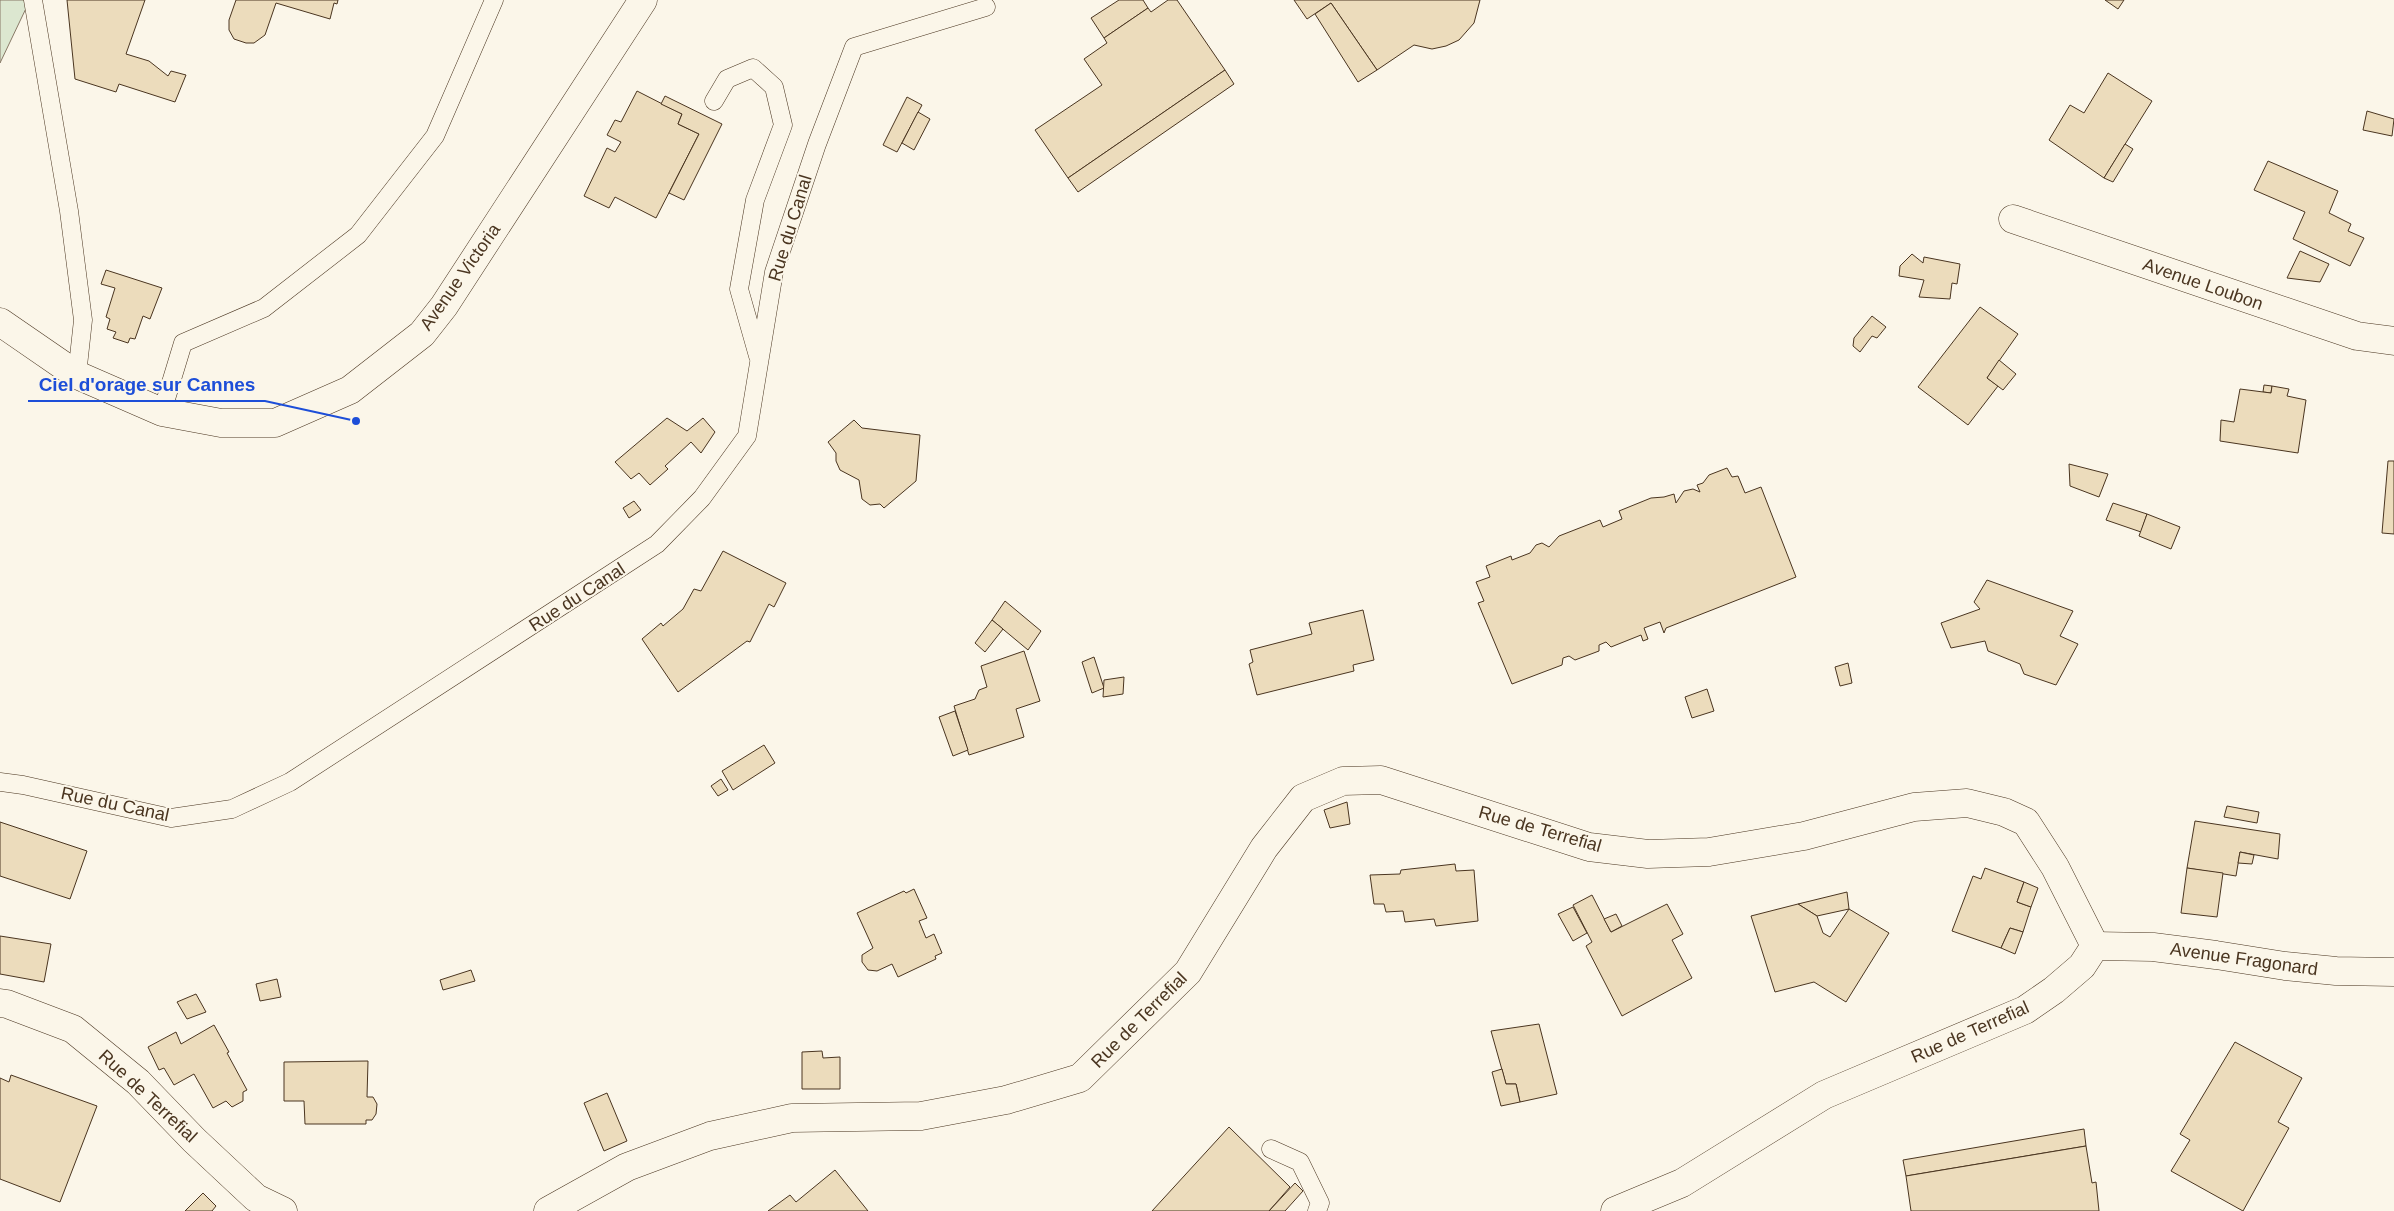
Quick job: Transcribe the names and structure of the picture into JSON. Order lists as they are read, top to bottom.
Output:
{
  "streets": {
    "street": [
      "Avenue Victoria",
      "Avenue Loubon",
      "Rue de Terrefial",
      "Avenue Fragonard"
    ],
    "lane": ["Rue du Canal"]
  },
  "crossings": [
    ["Rue de Terrefial", "Avenue Fragonard"]
  ],
  "places": ["Ciel d'orage sur Cannes"]
}
